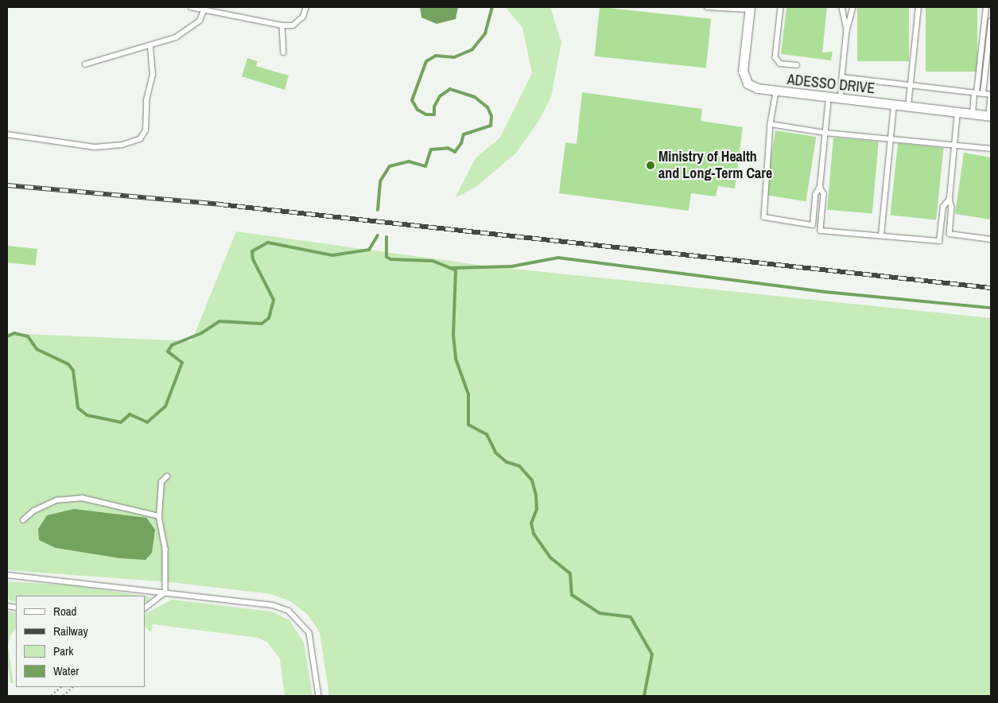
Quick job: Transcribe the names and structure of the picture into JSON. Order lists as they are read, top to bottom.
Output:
{
  "streets": {
    "street": ["ADESSO DRIVE"]
  },
  "places": ["Ministry of Health and Long-Term Care"],
  "legend": [
    "Road",
    "Railway",
    "Park",
    "Water"
  ]
}
